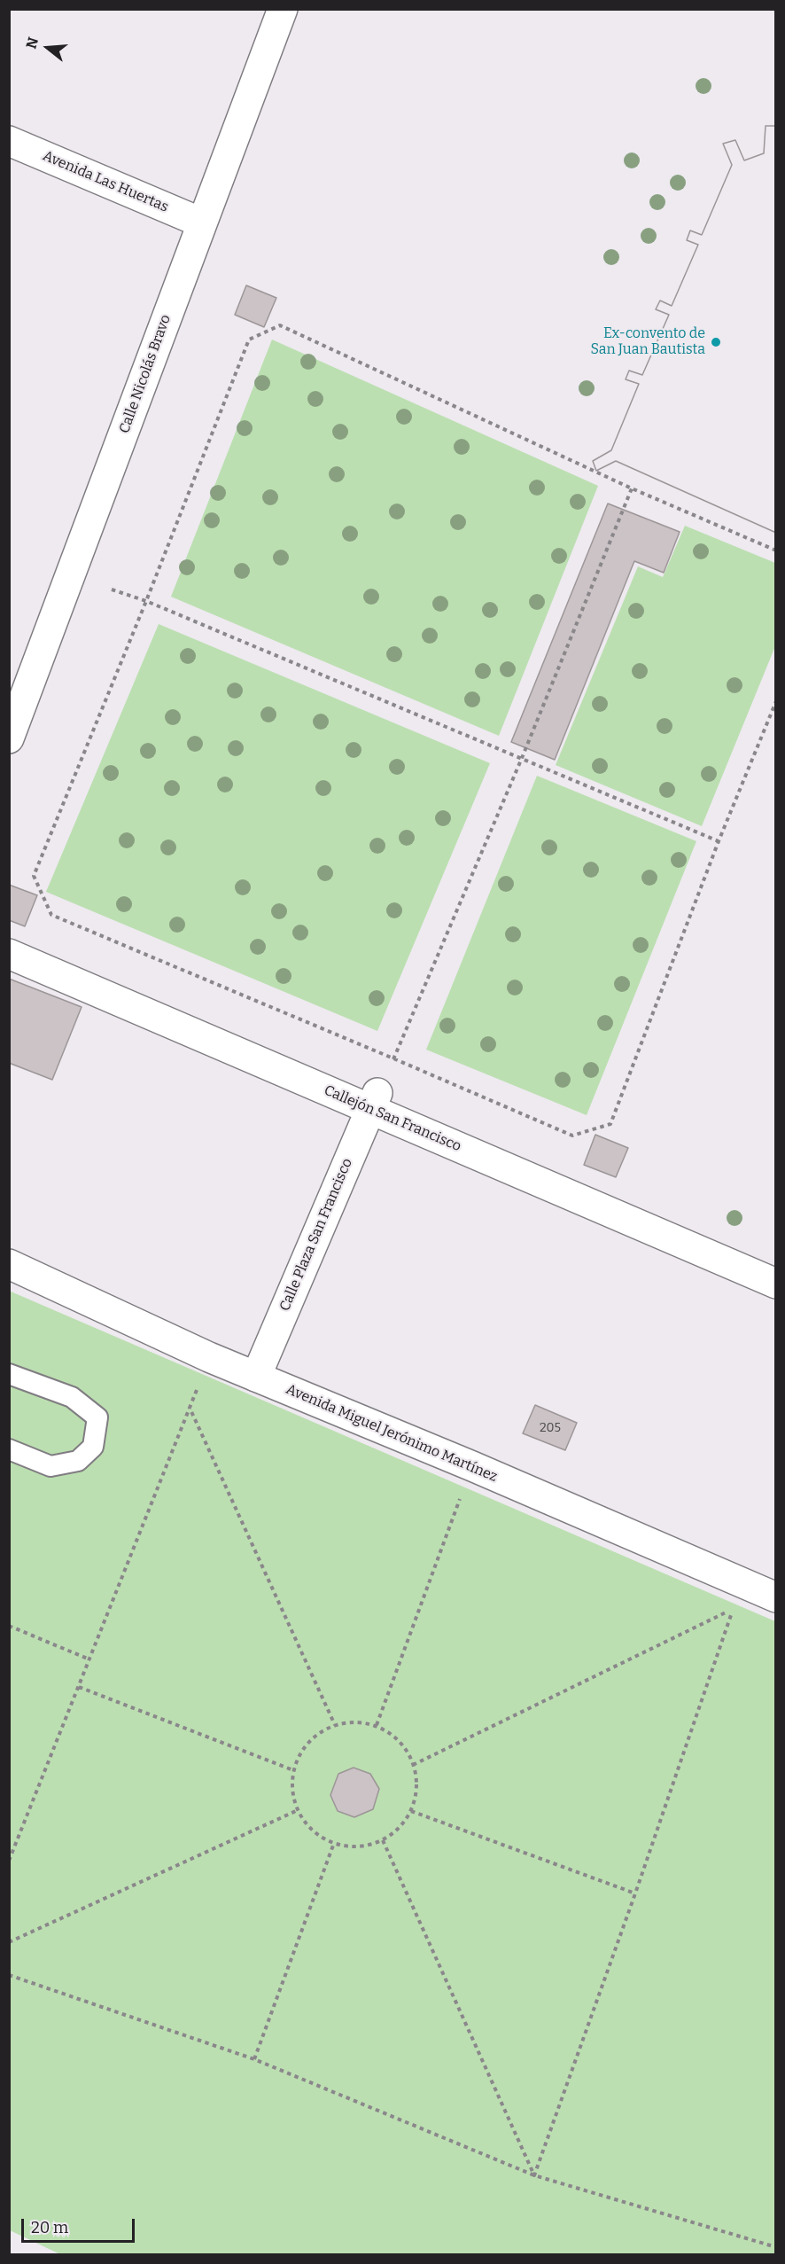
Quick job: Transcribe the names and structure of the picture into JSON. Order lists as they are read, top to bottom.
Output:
{
  "streets": {
    "street": [
      "Avenida Las Huertas",
      "Calle Nicolás Bravo",
      "Callejón San Francisco",
      "Calle Plaza San Francisco",
      "Avenida Miguel Jerónimo Martínez"
    ]
  },
  "crossings": [
    ["Avenida Las Huertas", "Calle Nicolás Bravo"],
    ["Callejón San Francisco", "Calle Plaza San Francisco"],
    ["Calle Plaza San Francisco", "Avenida Miguel Jerónimo Martínez"]
  ],
  "places": ["Ex-convento de San Juan Bautista"],
  "house_numbers": ["205"],
  "scale_bar": "20 m",
  "north": "left"
}
